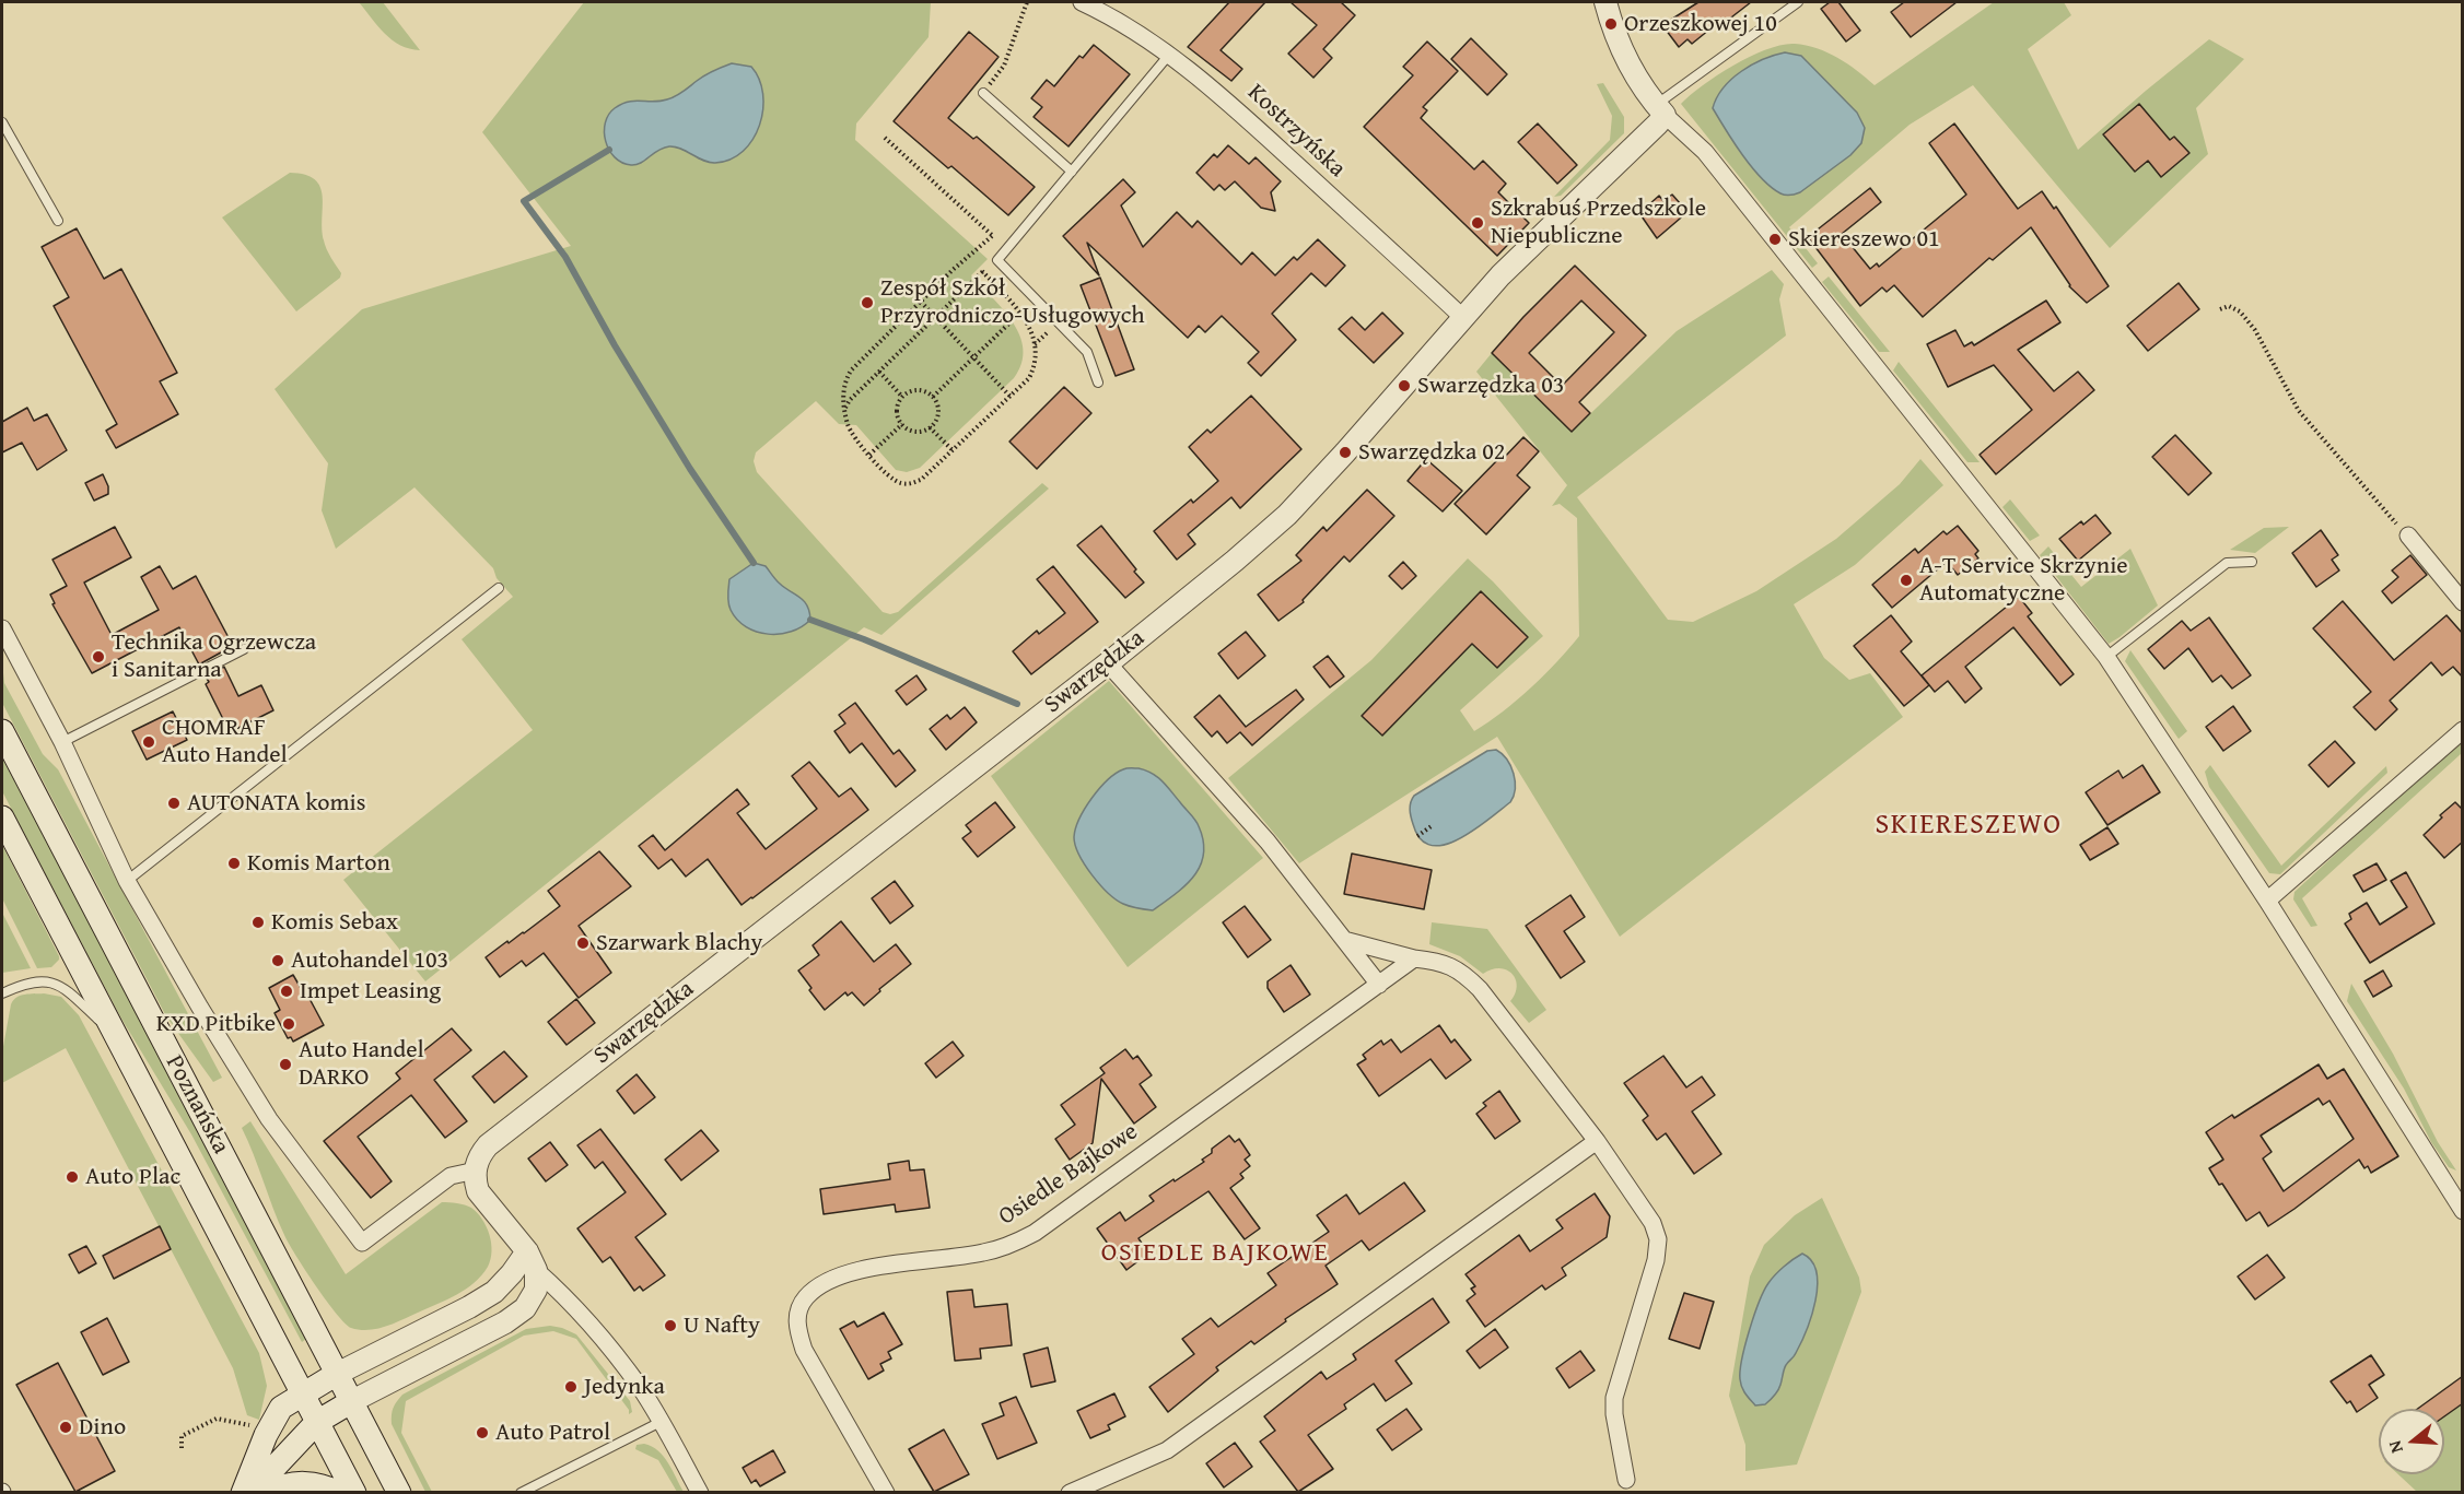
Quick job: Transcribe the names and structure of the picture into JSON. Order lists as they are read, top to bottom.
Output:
{
  "streets": {
    "main road": ["Poznańska"],
    "street": ["Kostrzyńska", "Swarzędzka", "Osiedle Bajkowe"]
  },
  "crossings": [
    ["Kostrzyńska", "Swarzędzka"],
    ["Swarzędzka", "Poznańska"]
  ],
  "districts": ["SKIERESZEWO", "OSIEDLE BAJKOWE"],
  "places": [
    "Orzeszkowej 10",
    "Szkrabuś Przedszkole Niepubliczne",
    "Skiereszewo 01",
    "Zespół Szkół Przyrodniczo-Usługowych",
    "Swarzędzka 03",
    "Swarzędzka 02",
    "A-T Service Skrzynie Automatyczne",
    "Technika Ogrzewcza i Sanitarna",
    "CHOMRAF Auto Handel",
    "AUTONATA komis",
    "Komis Marton",
    "Komis Sebax",
    "Szarwark Blachy",
    "Autohandel 103",
    "Impet Leasing",
    "KXD Pitbike",
    "Auto Handel DARKO",
    "Auto Plac",
    "U Nafty",
    "Jedynka",
    "Dino",
    "Auto Patrol"
  ],
  "north": "left"
}
